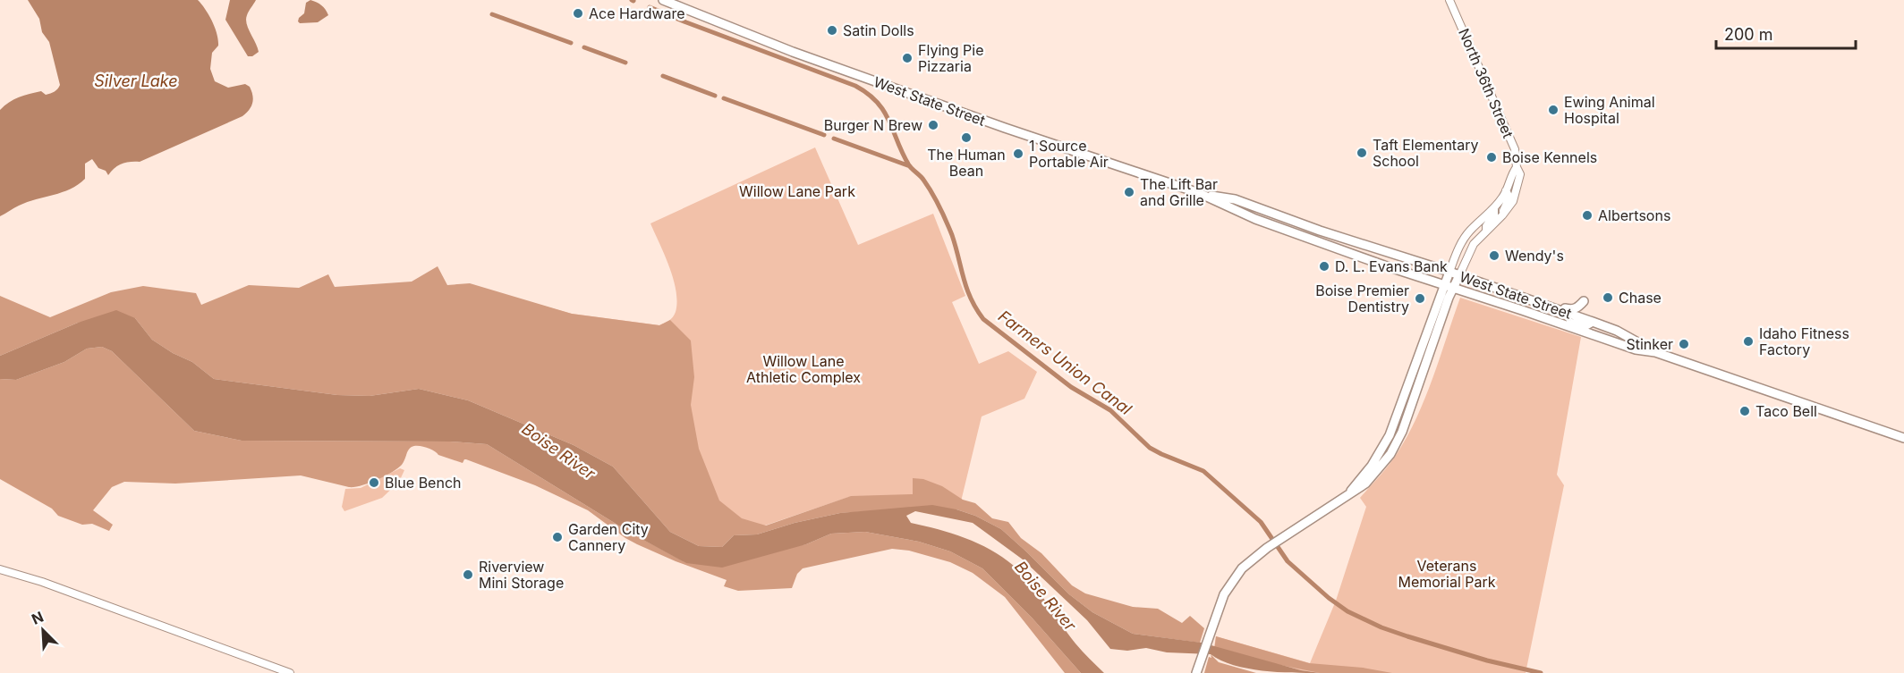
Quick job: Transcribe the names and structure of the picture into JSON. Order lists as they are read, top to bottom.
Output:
{
  "streets": {
    "main road": ["West State Street"],
    "street": ["North 36th Street"]
  },
  "crossings": [
    ["North 36th Street", "West State Street"]
  ],
  "water": ["Silver Lake", "Farmers Union Canal", "Boise River"],
  "parks": ["Willow Lane Park", "Willow Lane Athletic Complex", "Veterans Memorial Park"],
  "places": [
    "Ace Hardware",
    "Satin Dolls",
    "Flying Pie Pizzaria",
    "Ewing Animal Hospital",
    "Burger N Brew",
    "The Human Bean",
    "Taft Elementary School",
    "1 Source Portable Air",
    "Boise Kennels",
    "The Lift Bar and Grille",
    "Albertsons",
    "Wendy's",
    "D. L. Evans Bank",
    "Chase",
    "Boise Premier Dentistry",
    "Idaho Fitness Factory",
    "Stinker",
    "Taco Bell",
    "Blue Bench",
    "Garden City Cannery",
    "Riverview Mini Storage"
  ],
  "scale_bar": "200 m",
  "north": "top left"
}
